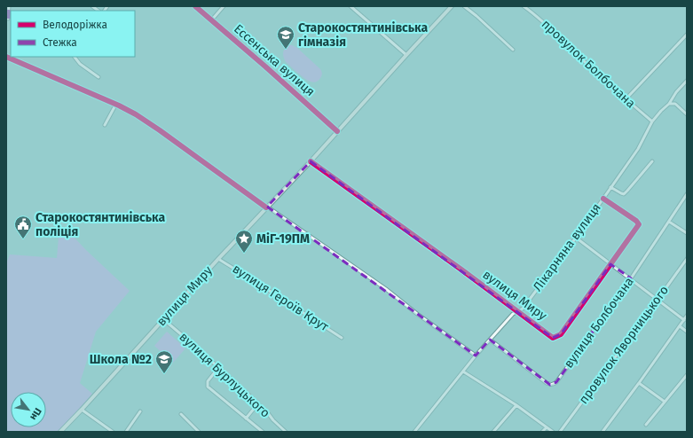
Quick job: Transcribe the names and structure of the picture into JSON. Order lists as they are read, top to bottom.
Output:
{
  "streets": {
    "main road": ["Ессенська вулиця", "вулиця Миру"],
    "street": [
      "провулок Болбочана",
      "Лікарняна вулиця",
      "вулиця Героїв Крут",
      "вулиця Болбочана",
      "провулок Яворницького",
      "вулиця Бурлуцького"
    ]
  },
  "crossings": [
    ["Ессенська вулиця", "вулиця Миру"],
    ["провулок Болбочана", "Лікарняна вулиця"],
    ["Лікарняна вулиця", "вулиця Миру"],
    ["Лікарняна вулиця", "вулиця Болбочана"],
    ["вулиця Миру", "вулиця Героїв Крут"],
    ["вулиця Миру", "вулиця Бурлуцького"]
  ],
  "places": {
    "school or university": ["Старокостянтинівська гімназія", "Школа №2"],
    "public building": ["Старокостянтинівська поліція"],
    "place": ["МіГ-19ПМ"]
  },
  "legend": ["Велодоріжка", "Стежка"],
  "north": "bottom right"
}
